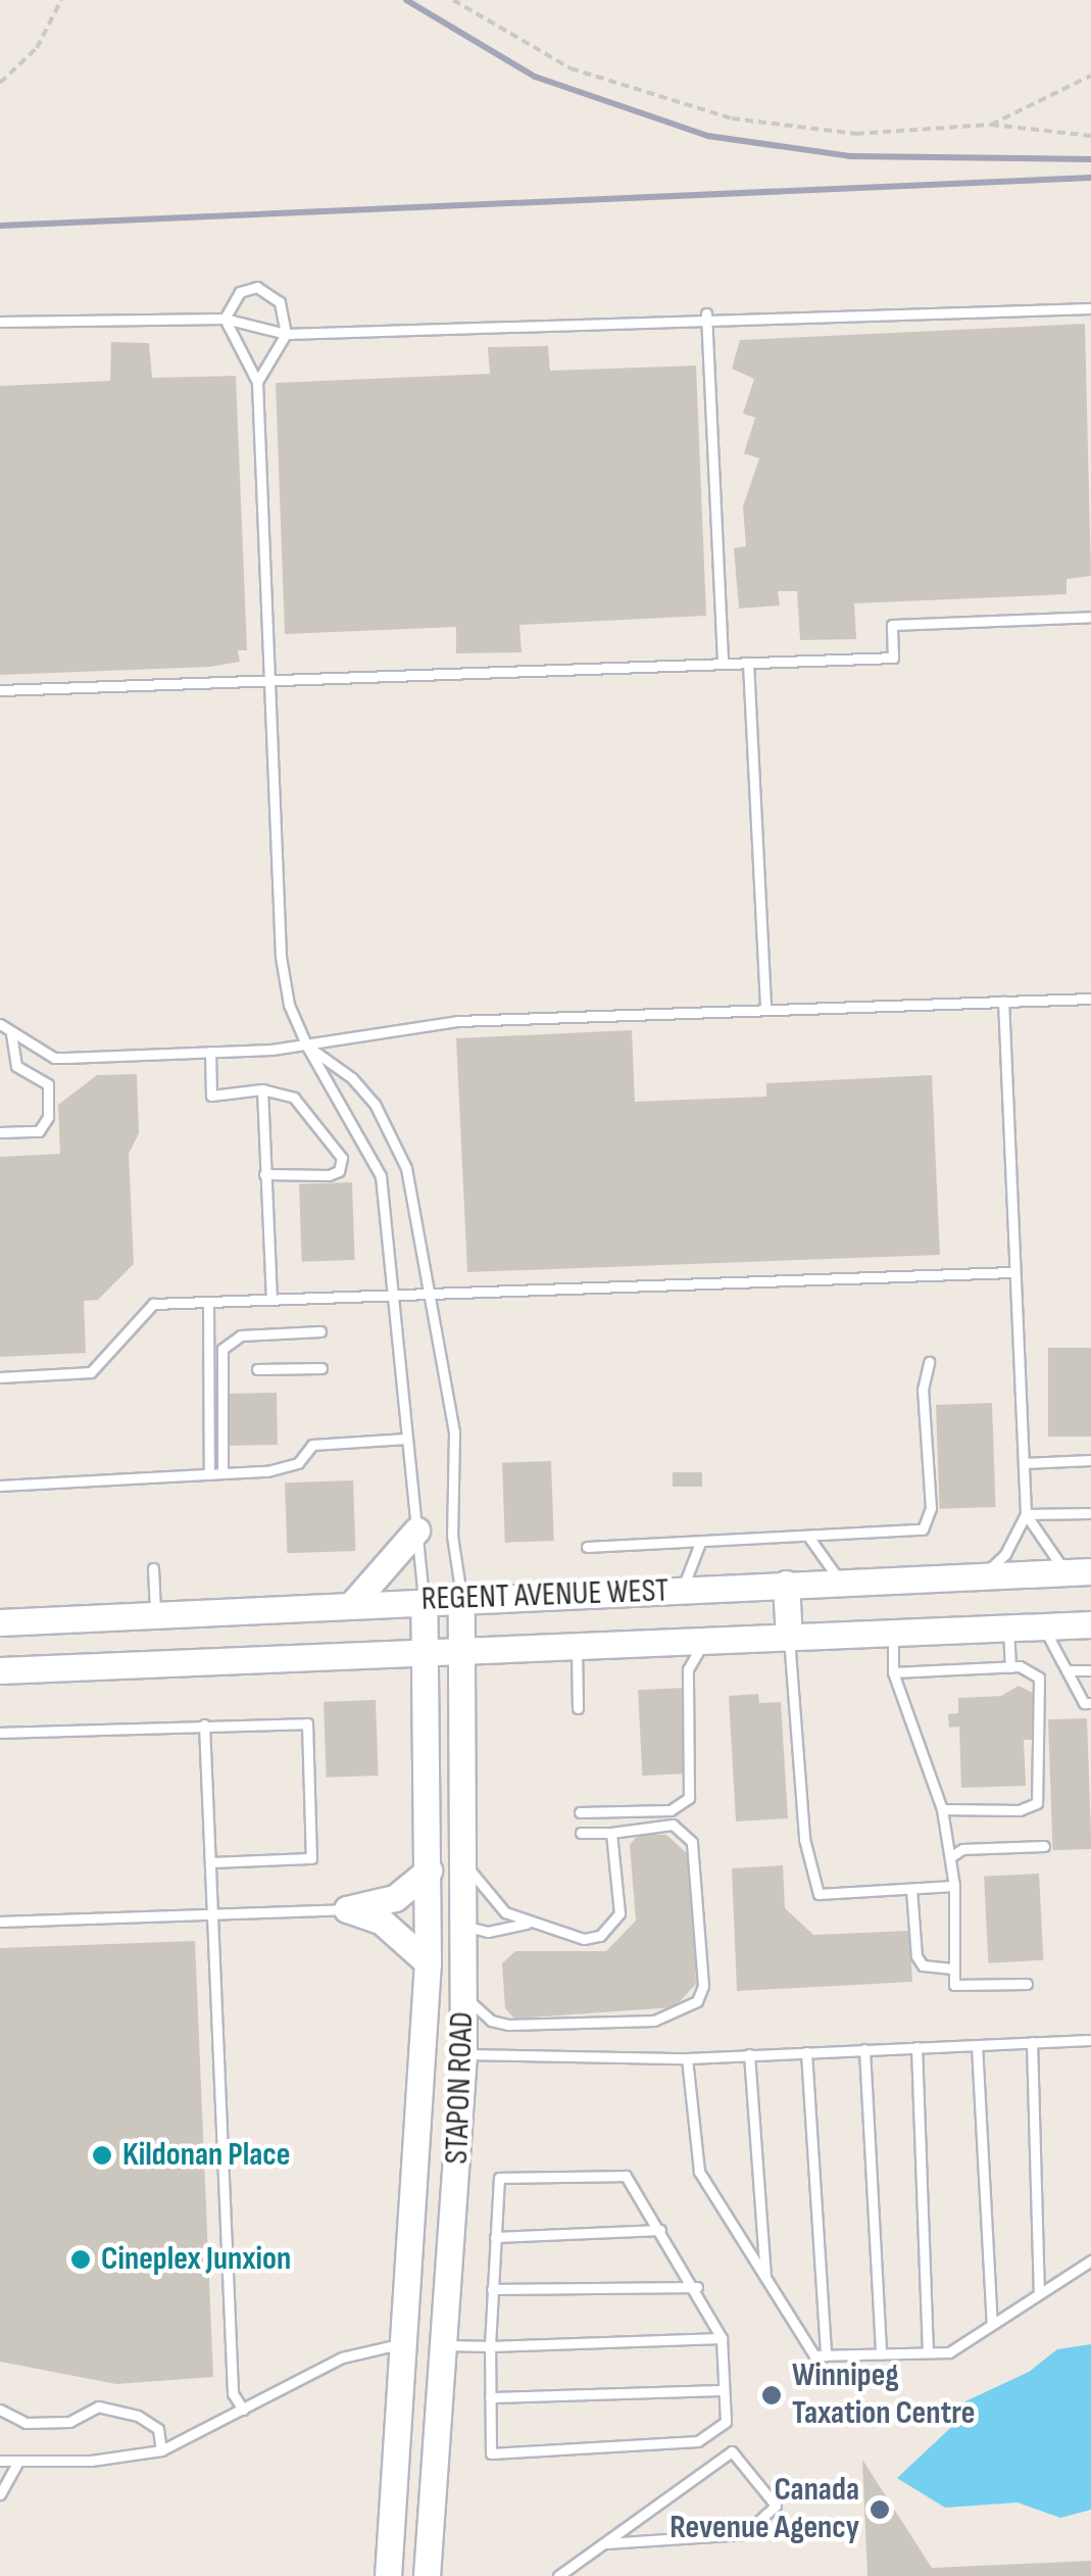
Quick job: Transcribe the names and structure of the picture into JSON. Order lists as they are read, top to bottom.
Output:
{
  "streets": {
    "main road": ["REGENT AVENUE WEST", "STAPON ROAD"]
  },
  "crossings": [
    ["REGENT AVENUE WEST", "STAPON ROAD"]
  ],
  "places": [
    "Kildonan Place",
    "Cineplex Junxion",
    "Winnipeg Taxation Centre",
    "Canada Revenue Agency"
  ]
}
